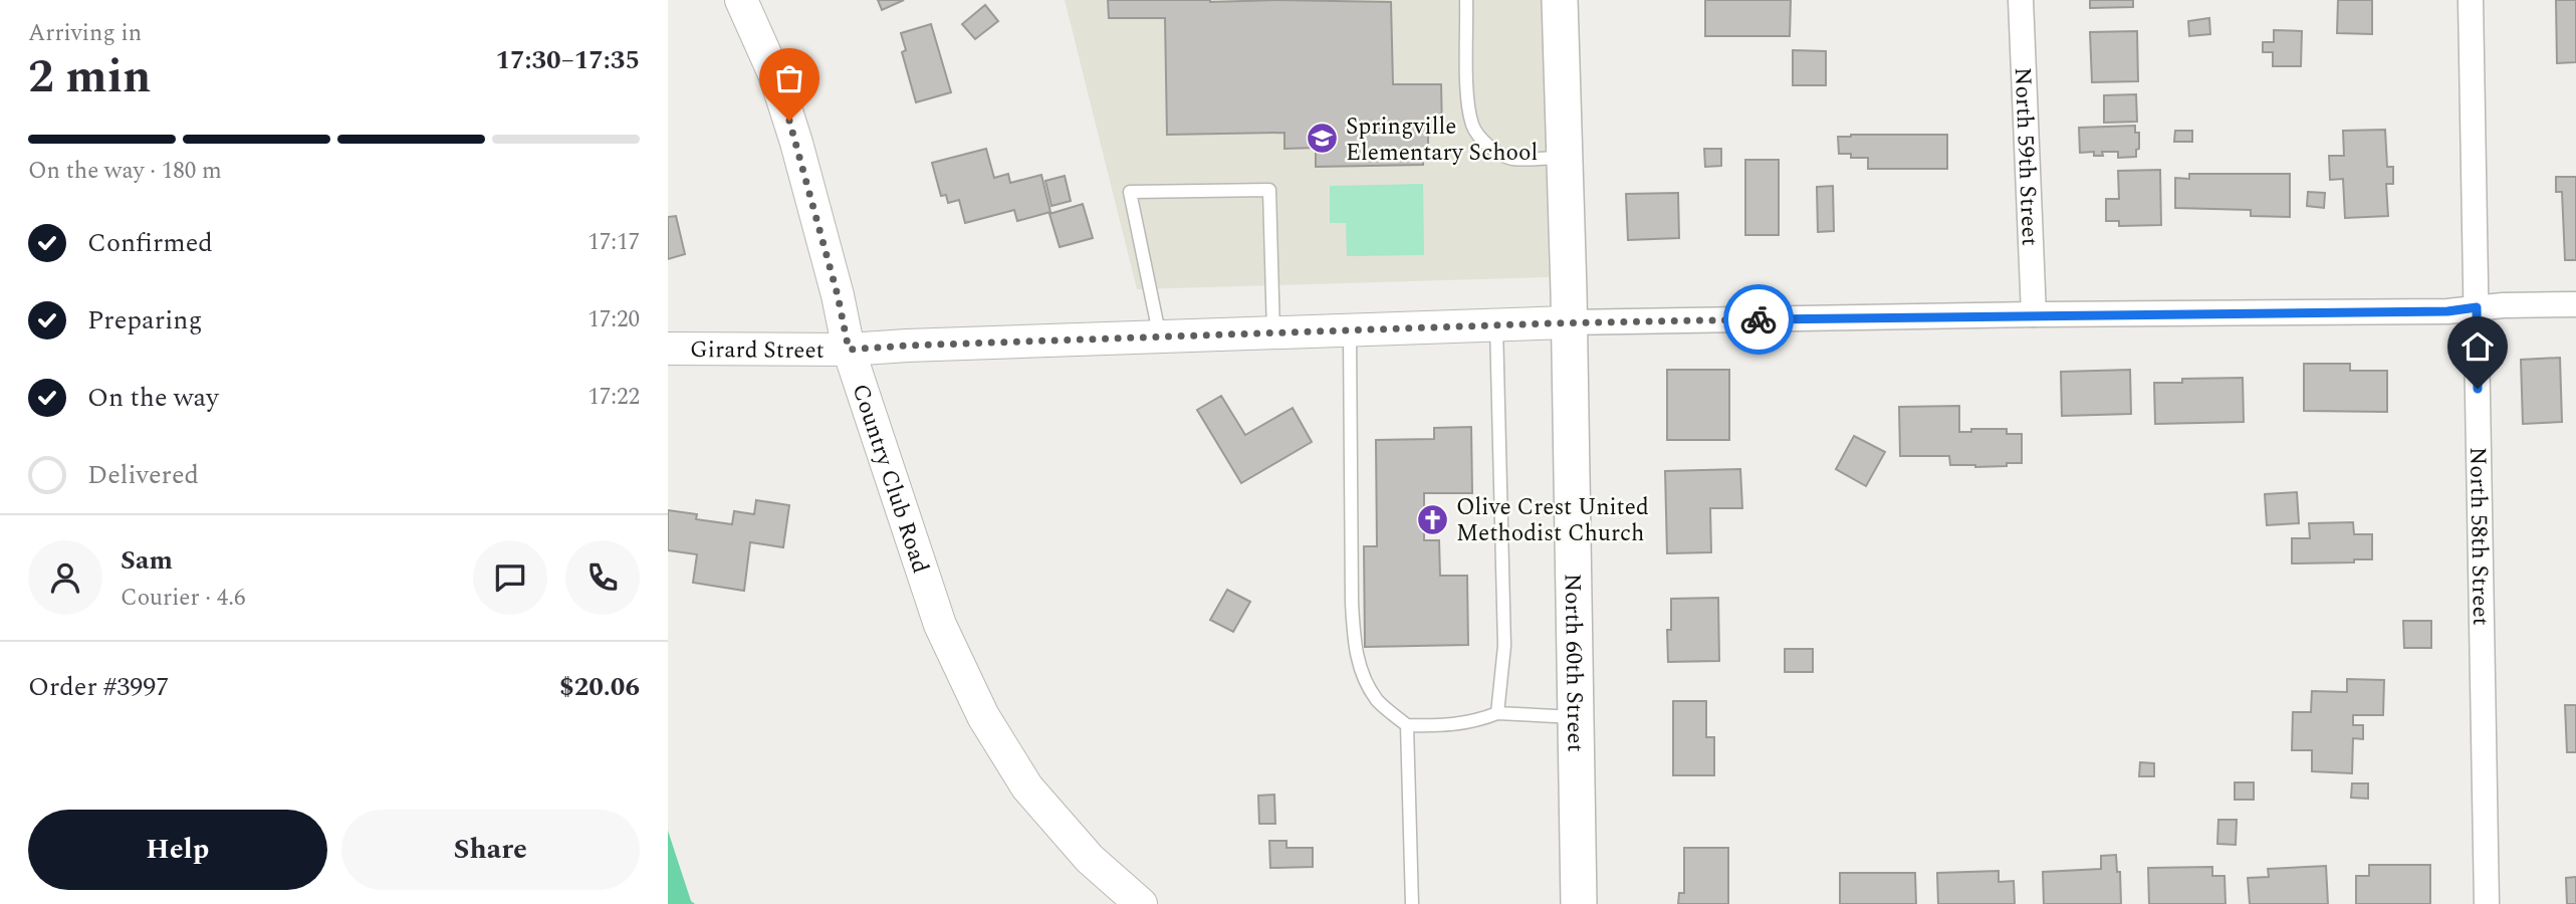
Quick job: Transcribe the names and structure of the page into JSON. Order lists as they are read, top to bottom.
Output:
{
  "streets": {
    "main road": ["North 60th Street"],
    "street": [
      "North 59th Street",
      "Girard Street",
      "Country Club Road",
      "North 58th Street"
    ]
  },
  "crossings": [
    ["North 59th Street", "Girard Street"],
    ["Girard Street", "Country Club Road"],
    ["Girard Street", "North 58th Street"],
    ["Girard Street", "North 60th Street"]
  ],
  "places": {
    "school or university": ["Springville Elementary School"],
    "church": ["Olive Crest United Methodist Church"]
  },
  "page": {
    "heading": ["2 min", "Arriving in", "17:30–17:35"],
    "panel": [
      "Sam",
      "Courier · 4.6",
      "Order #3997",
      "$20.06"
    ],
    "bar": "On the way · 180 m",
    "list": [
      ["Confirmed", "17:17"],
      ["Preparing", "17:20"],
      ["On the way", "17:22"],
      "Delivered"
    ],
    "buttons": ["Help", "Share"]
  }
}
